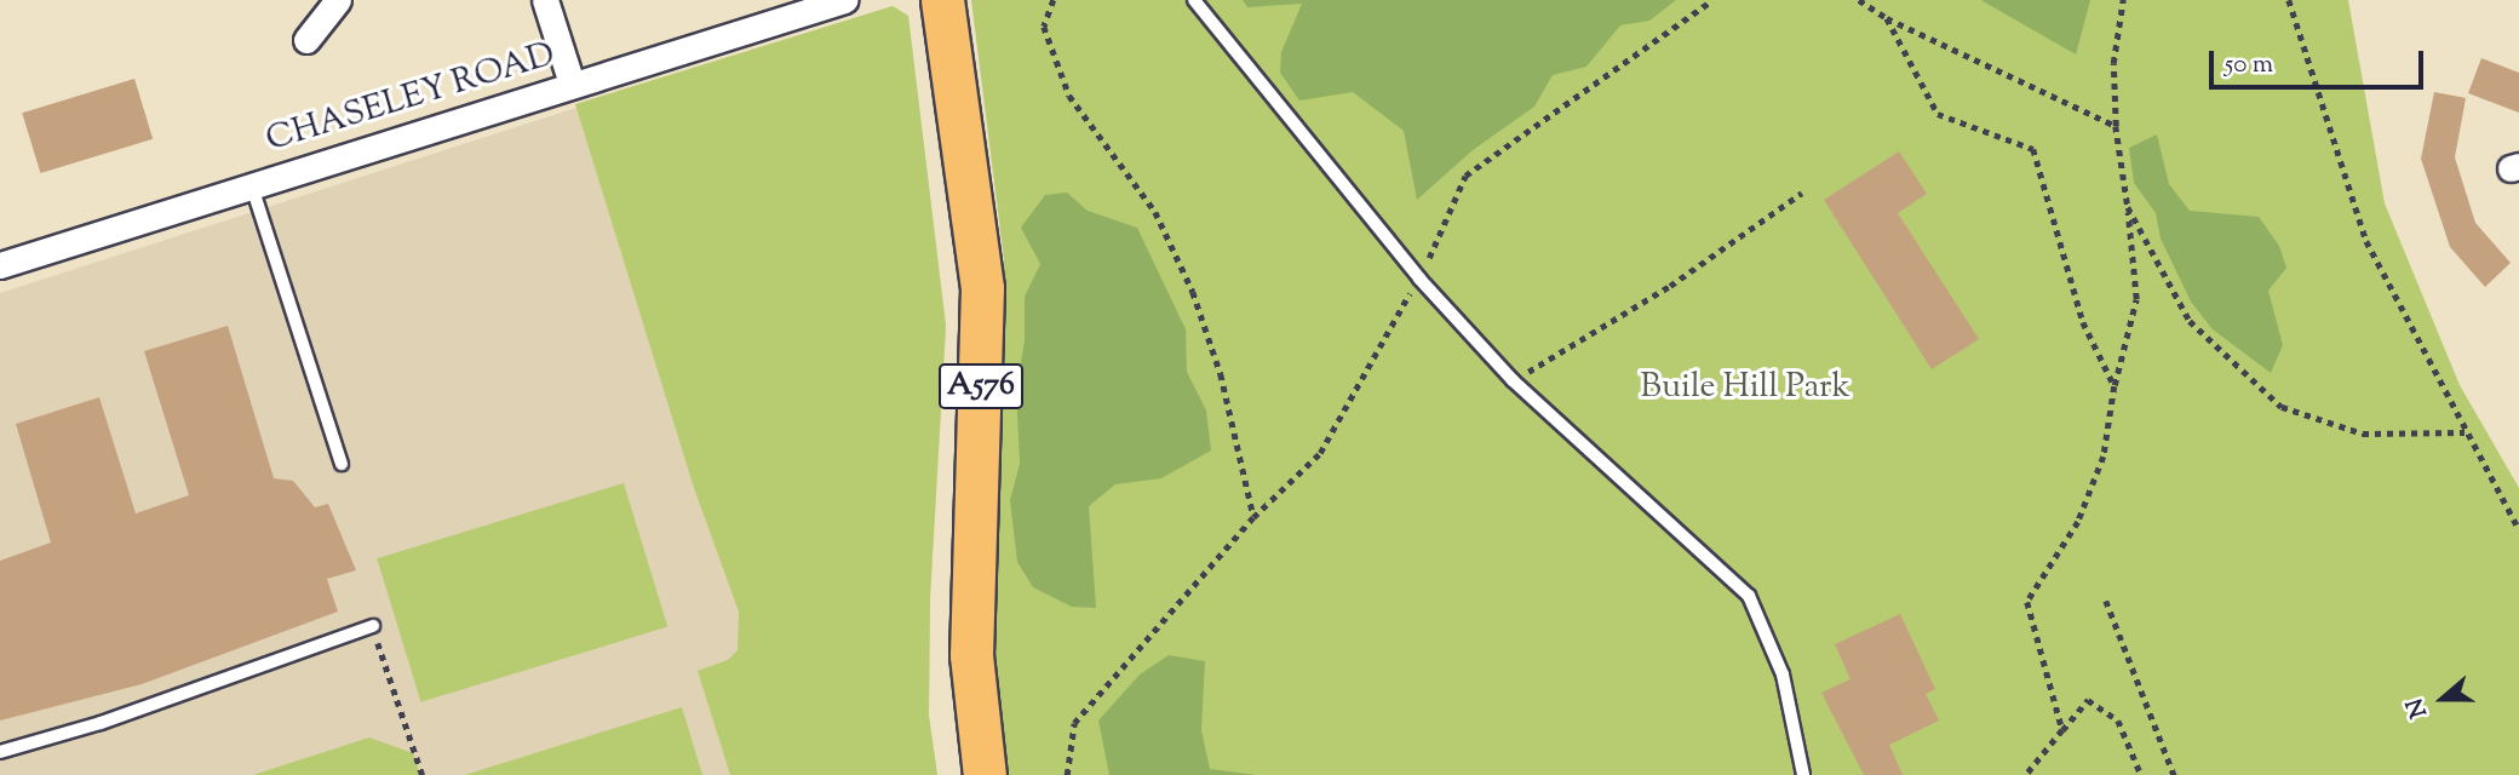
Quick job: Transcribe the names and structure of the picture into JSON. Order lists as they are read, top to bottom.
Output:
{
  "streets": {
    "main road": ["A576"],
    "street": ["CHASELEY ROAD"]
  },
  "parks": ["Buile Hill Park"],
  "scale_bar": "50 m",
  "north": "left"
}
